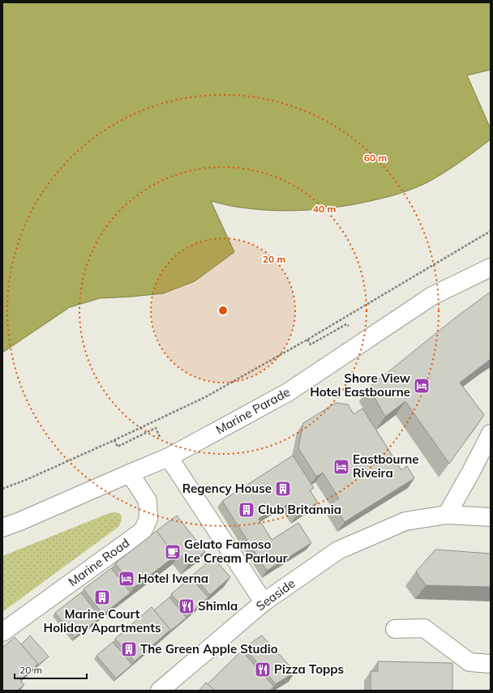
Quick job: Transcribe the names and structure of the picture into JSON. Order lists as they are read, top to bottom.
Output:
{
  "streets": {
    "main road": ["Marine Parade", "Marine Road", "Seaside"]
  },
  "crossings": [
    ["Marine Parade", "Marine Road"]
  ],
  "places": {
    "hotel": ["Shore View Hotel Eastbourne", "Eastbourne Riveira", "Hotel Iverna"],
    "building": [
      "Regency House",
      "Club Britannia",
      "Marine Court Holiday Apartments",
      "The Green Apple Studio"
    ],
    "cafe": ["Gelato Famoso Ice Cream Parlour"],
    "restaurant": ["Shimla", "Pizza Topps"]
  },
  "scale_bar": "20 m",
  "rings": ["60 m", "40 m", "20 m"]
}
